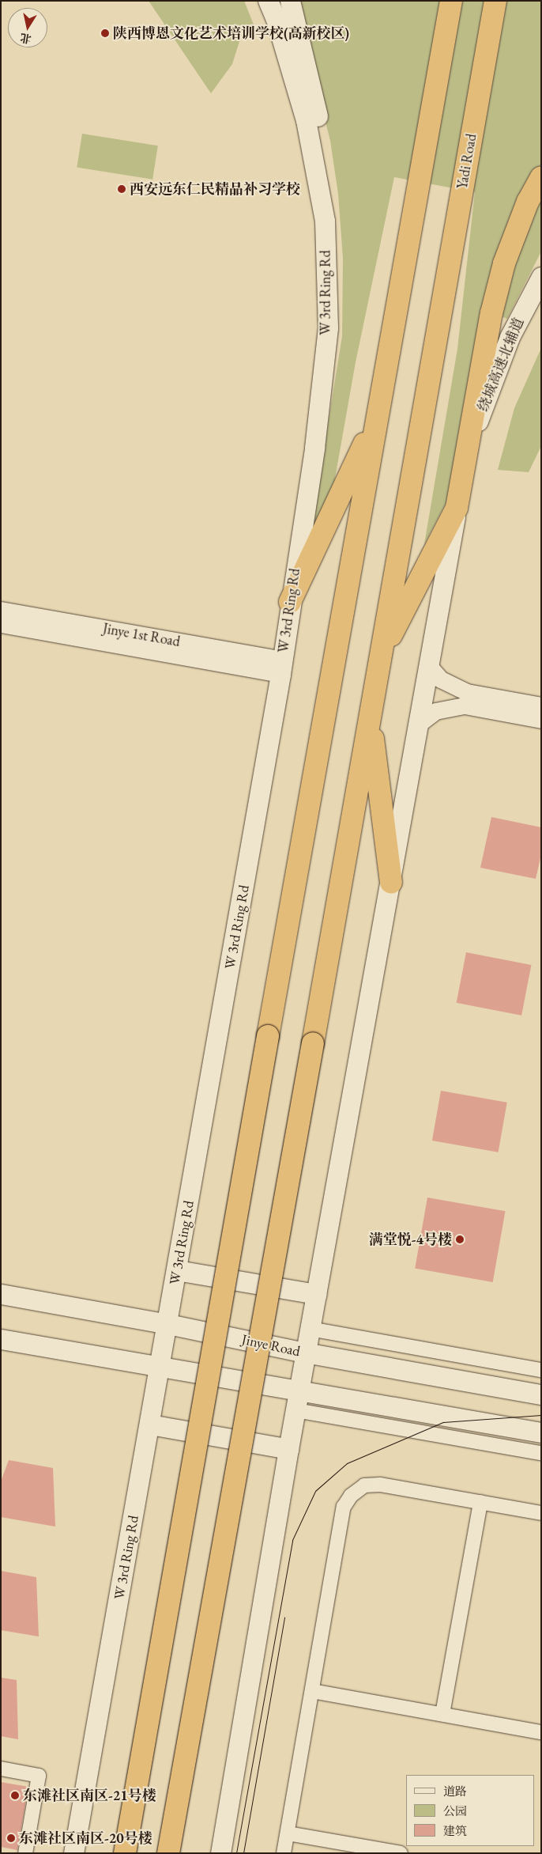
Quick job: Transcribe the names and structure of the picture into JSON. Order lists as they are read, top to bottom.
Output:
{
  "streets": {
    "highway": ["Yadi Road"],
    "main road": ["W 3rd Ring Rd", "绕城高速北辅道", "Jinye Road"],
    "street": ["Jinye 1st Road"]
  },
  "crossings": [
    ["W 3rd Ring Rd", "Jinye 1st Road"],
    ["W 3rd Ring Rd", "Jinye Road"]
  ],
  "places": [
    "陕西博恩文化艺术培训学校(高新校区)",
    "西安远东仁民精品补习学校",
    "满堂悦-4号楼",
    "东滩社区南区-21号楼",
    "东滩社区南区-20号楼"
  ],
  "legend": ["道路", "公园", "建筑"],
  "north": "bottom"
}
